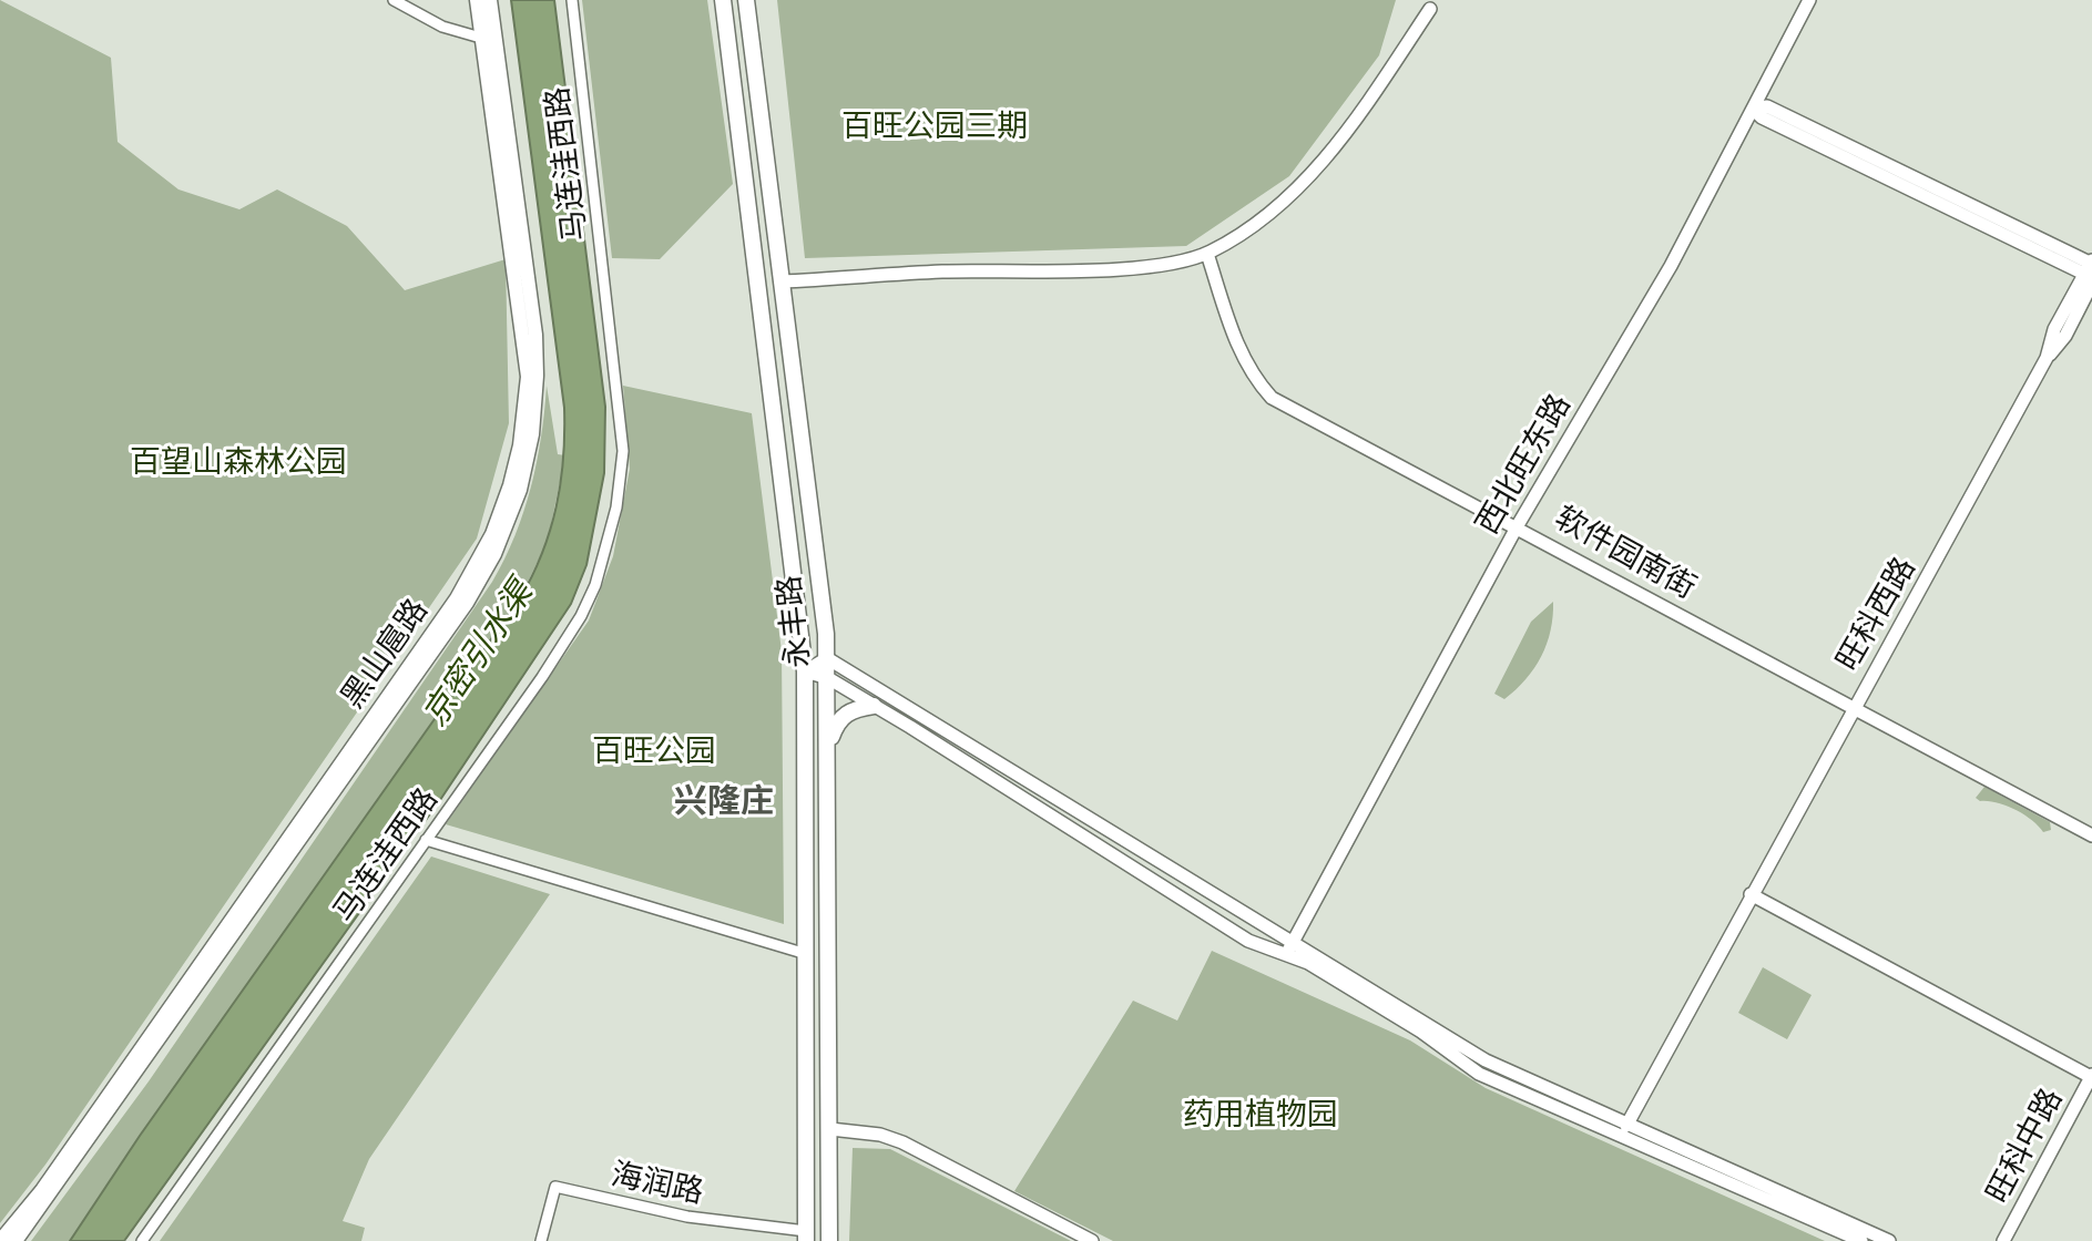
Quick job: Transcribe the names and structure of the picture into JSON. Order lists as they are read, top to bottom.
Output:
{
  "streets": {
    "main road": ["永丰路", "黑山扈路"],
    "street": [
      "马连洼西路",
      "西北旺东路",
      "软件园南街",
      "旺科西路",
      "旺科中路",
      "海润路"
    ]
  },
  "crossings": [
    ["西北旺东路", "软件园南街"],
    ["软件园南街", "旺科西路"],
    ["永丰路", "海润路"]
  ],
  "districts": ["兴隆庄"],
  "water": ["京密引水渠"],
  "parks": [
    "百旺公园三期",
    "百望山森林公园",
    "百旺公园",
    "药用植物园"
  ]
}
